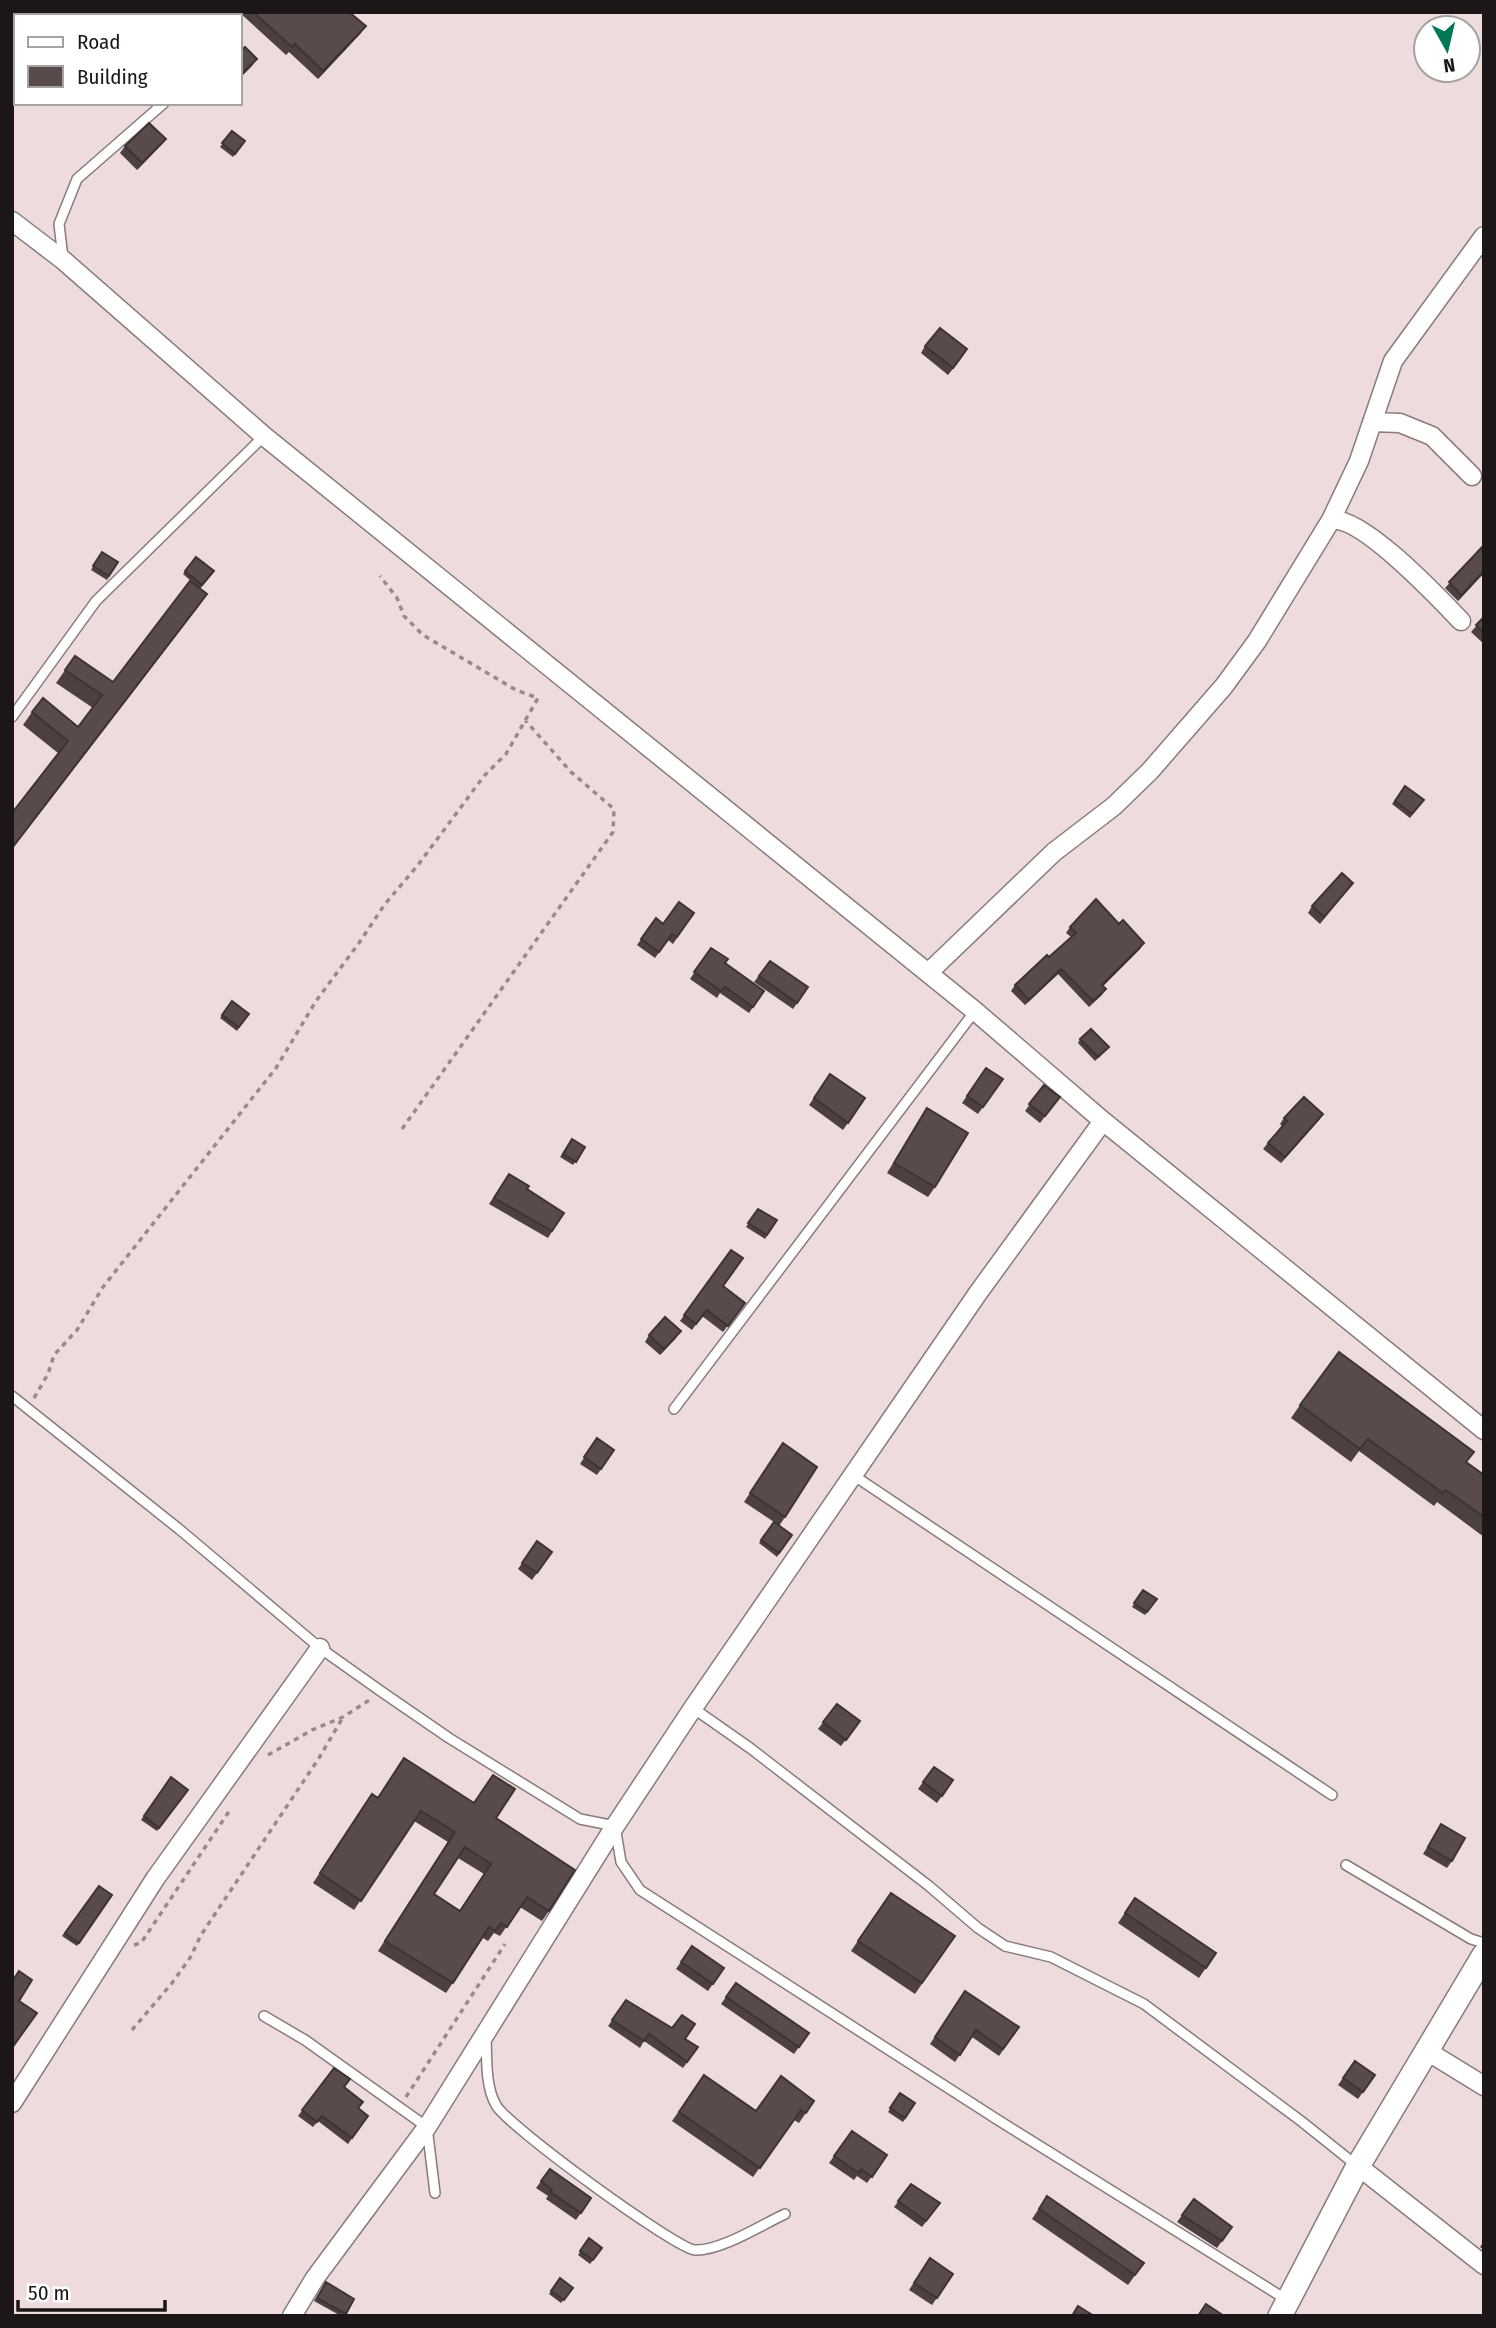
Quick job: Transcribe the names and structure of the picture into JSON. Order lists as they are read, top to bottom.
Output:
{
  "legend": ["Road", "Building"],
  "scale_bar": "50 m",
  "north": "bottom"
}
